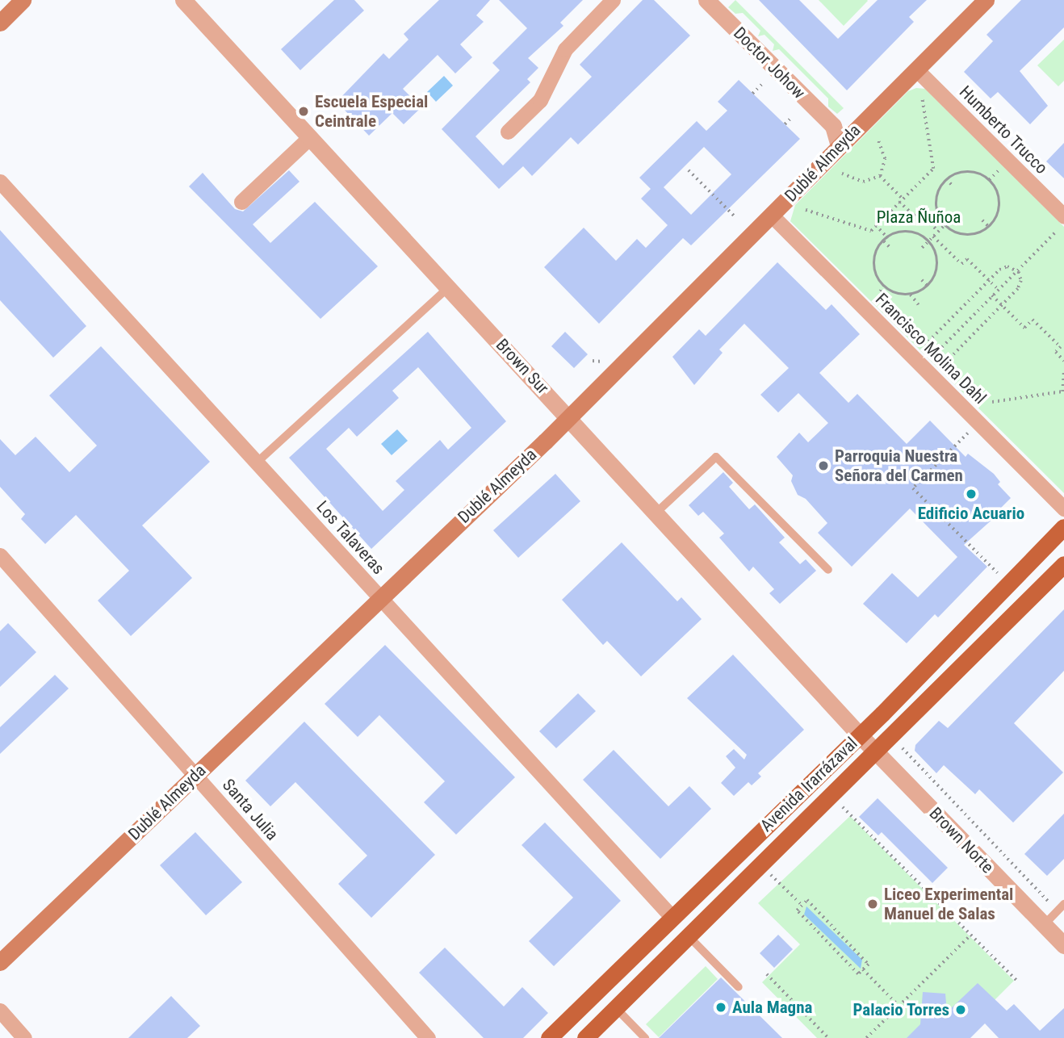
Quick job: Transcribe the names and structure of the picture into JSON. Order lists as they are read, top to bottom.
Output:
{
  "streets": {
    "main road": ["Dublé Almeyda", "Avenida Irarrázaval"],
    "street": [
      "Doctor Johow",
      "Humberto Trucco",
      "Francisco Molina Dahl",
      "Brown Sur",
      "Los Talaveras",
      "Santa Julia",
      "Brown Norte"
    ]
  },
  "crossings": [
    ["Doctor Johow", "Dublé Almeyda"],
    ["Humberto Trucco", "Dublé Almeyda"],
    ["Dublé Almeyda", "Francisco Molina Dahl"],
    ["Dublé Almeyda", "Brown Sur"],
    ["Dublé Almeyda", "Los Talaveras"],
    ["Dublé Almeyda", "Santa Julia"],
    ["Brown Sur", "Avenida Irarrázaval"],
    ["Brown Sur", "Brown Norte"],
    ["Los Talaveras", "Avenida Irarrázaval"],
    ["Avenida Irarrázaval", "Brown Norte"]
  ],
  "parks": ["Plaza Ñuñoa"],
  "places": [
    "Escuela Especial Ceintrale",
    "Parroquia Nuestra Señora del Carmen",
    "Edificio Acuario",
    "Liceo Experimental Manuel de Salas",
    "Aula Magna",
    "Palacio Torres"
  ]
}
